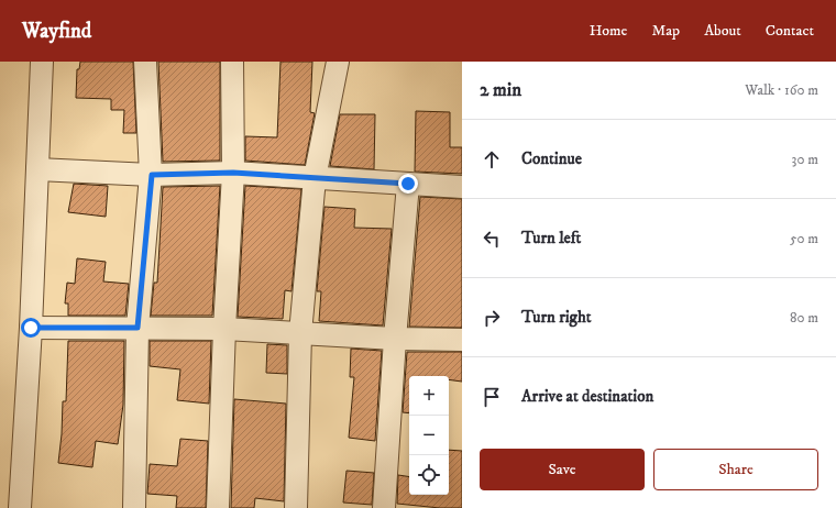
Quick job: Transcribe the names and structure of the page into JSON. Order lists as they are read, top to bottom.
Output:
{
  "page": {
    "header": "Wayfind",
    "nav": [
      "Home",
      "Map",
      "About",
      "Contact"
    ],
    "heading": ["2 min", "Walk · 160 m"],
    "list": [
      ["Continue", "30 m"],
      ["Turn left", "50 m"],
      ["Turn right", "80 m"],
      "Arrive at destination"
    ],
    "map_buttons": ["+", "−"],
    "buttons": ["Save", "Share"]
  }
}
